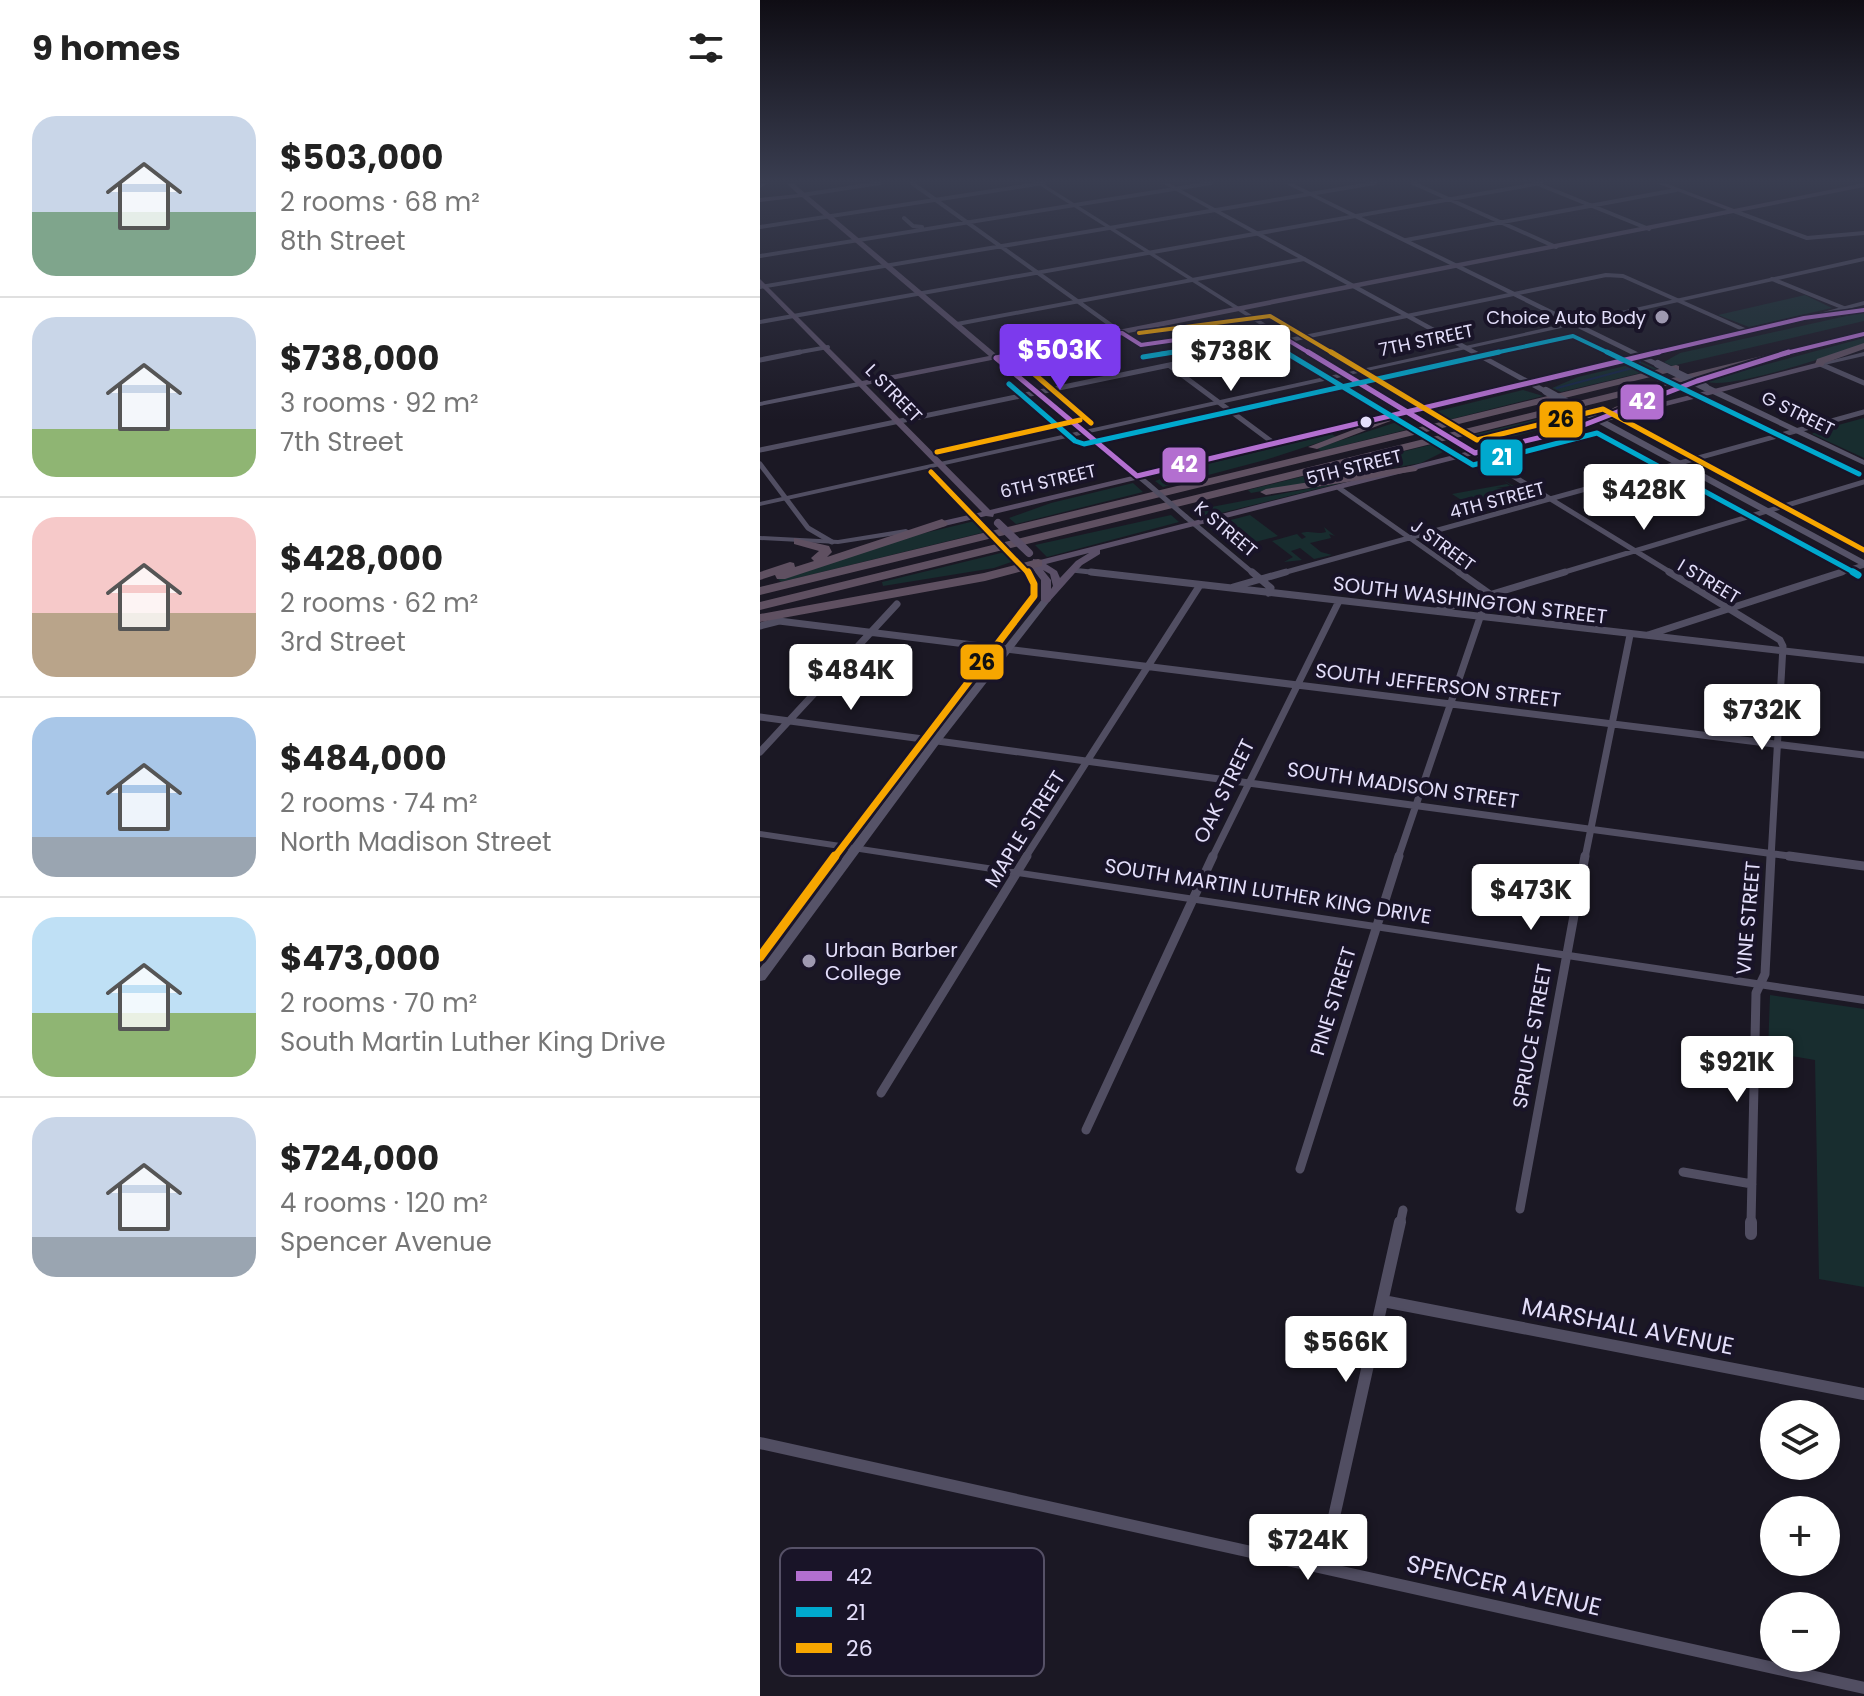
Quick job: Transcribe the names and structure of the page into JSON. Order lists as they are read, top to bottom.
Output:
{
  "streets": {
    "main road": [
      "L STREET",
      "G STREET",
      "5TH STREET",
      "6TH STREET",
      "K STREET"
    ],
    "street": [
      "7TH STREET",
      "4TH STREET",
      "J STREET",
      "I STREET",
      "SOUTH WASHINGTON STREET",
      "SOUTH JEFFERSON STREET",
      "SOUTH MADISON STREET",
      "OAK STREET",
      "MAPLE STREET",
      "SOUTH MARTIN LUTHER KING DRIVE",
      "VINE STREET",
      "PINE STREET",
      "SPRUCE STREET",
      "MARSHALL AVENUE",
      "SPENCER AVENUE"
    ]
  },
  "crossings": [
    ["7TH STREET", "L STREET"],
    ["7TH STREET", "G STREET"],
    ["7TH STREET", "K STREET"],
    ["7TH STREET", "I STREET"],
    ["L STREET", "5TH STREET"],
    ["L STREET", "6TH STREET"],
    ["G STREET", "5TH STREET"],
    ["G STREET", "6TH STREET"],
    ["G STREET", "4TH STREET"],
    ["5TH STREET", "K STREET"],
    ["5TH STREET", "J STREET"],
    ["5TH STREET", "I STREET"],
    ["6TH STREET", "K STREET"],
    ["6TH STREET", "I STREET"],
    ["4TH STREET", "K STREET"],
    ["4TH STREET", "J STREET"],
    ["4TH STREET", "I STREET"],
    ["4TH STREET", "SOUTH WASHINGTON STREET"],
    ["K STREET", "SOUTH WASHINGTON STREET"],
    ["J STREET", "SOUTH WASHINGTON STREET"],
    ["J STREET", "PINE STREET"],
    ["I STREET", "SOUTH WASHINGTON STREET"],
    ["I STREET", "VINE STREET"],
    ["SOUTH WASHINGTON STREET", "OAK STREET"],
    ["SOUTH WASHINGTON STREET", "MAPLE STREET"],
    ["SOUTH WASHINGTON STREET", "VINE STREET"],
    ["SOUTH WASHINGTON STREET", "PINE STREET"],
    ["SOUTH WASHINGTON STREET", "SPRUCE STREET"],
    ["SOUTH JEFFERSON STREET", "OAK STREET"],
    ["SOUTH JEFFERSON STREET", "MAPLE STREET"],
    ["SOUTH JEFFERSON STREET", "VINE STREET"],
    ["SOUTH JEFFERSON STREET", "PINE STREET"],
    ["SOUTH JEFFERSON STREET", "SPRUCE STREET"],
    ["SOUTH MADISON STREET", "OAK STREET"],
    ["SOUTH MADISON STREET", "MAPLE STREET"],
    ["SOUTH MADISON STREET", "VINE STREET"],
    ["SOUTH MADISON STREET", "PINE STREET"],
    ["SOUTH MADISON STREET", "SPRUCE STREET"],
    ["OAK STREET", "SOUTH MARTIN LUTHER KING DRIVE"],
    ["MAPLE STREET", "SOUTH MARTIN LUTHER KING DRIVE"],
    ["SOUTH MARTIN LUTHER KING DRIVE", "VINE STREET"],
    ["SOUTH MARTIN LUTHER KING DRIVE", "PINE STREET"],
    ["SOUTH MARTIN LUTHER KING DRIVE", "SPRUCE STREET"]
  ],
  "places": ["Choice Auto Body", "Urban Barber College"],
  "lines": ["transit line 42", "transit line 26", "transit line 21"],
  "legend": ["42", "21", "26"],
  "page": {
    "heading": "9 homes",
    "list": [
      {
        "name": "$503,000",
        "note": "2 rooms · 68 m² · 8th Street"
      },
      {
        "name": "$738,000",
        "note": "3 rooms · 92 m² · 7th Street"
      },
      {
        "name": "$428,000",
        "note": "2 rooms · 62 m² · 3rd Street"
      },
      {
        "name": "$484,000",
        "note": "2 rooms · 74 m² · North Madison Street"
      },
      {
        "name": "$473,000",
        "note": "2 rooms · 70 m² · South Martin Luther King Drive"
      },
      {
        "name": "$724,000",
        "note": "4 rooms · 120 m² · Spencer Avenue"
      }
    ],
    "price": [
      "$503K",
      "$738K",
      "$428K",
      "$484K",
      "$732K",
      "$473K",
      "$921K",
      "$566K",
      "$724K"
    ],
    "map_buttons": ["+", "−"]
  }
}
